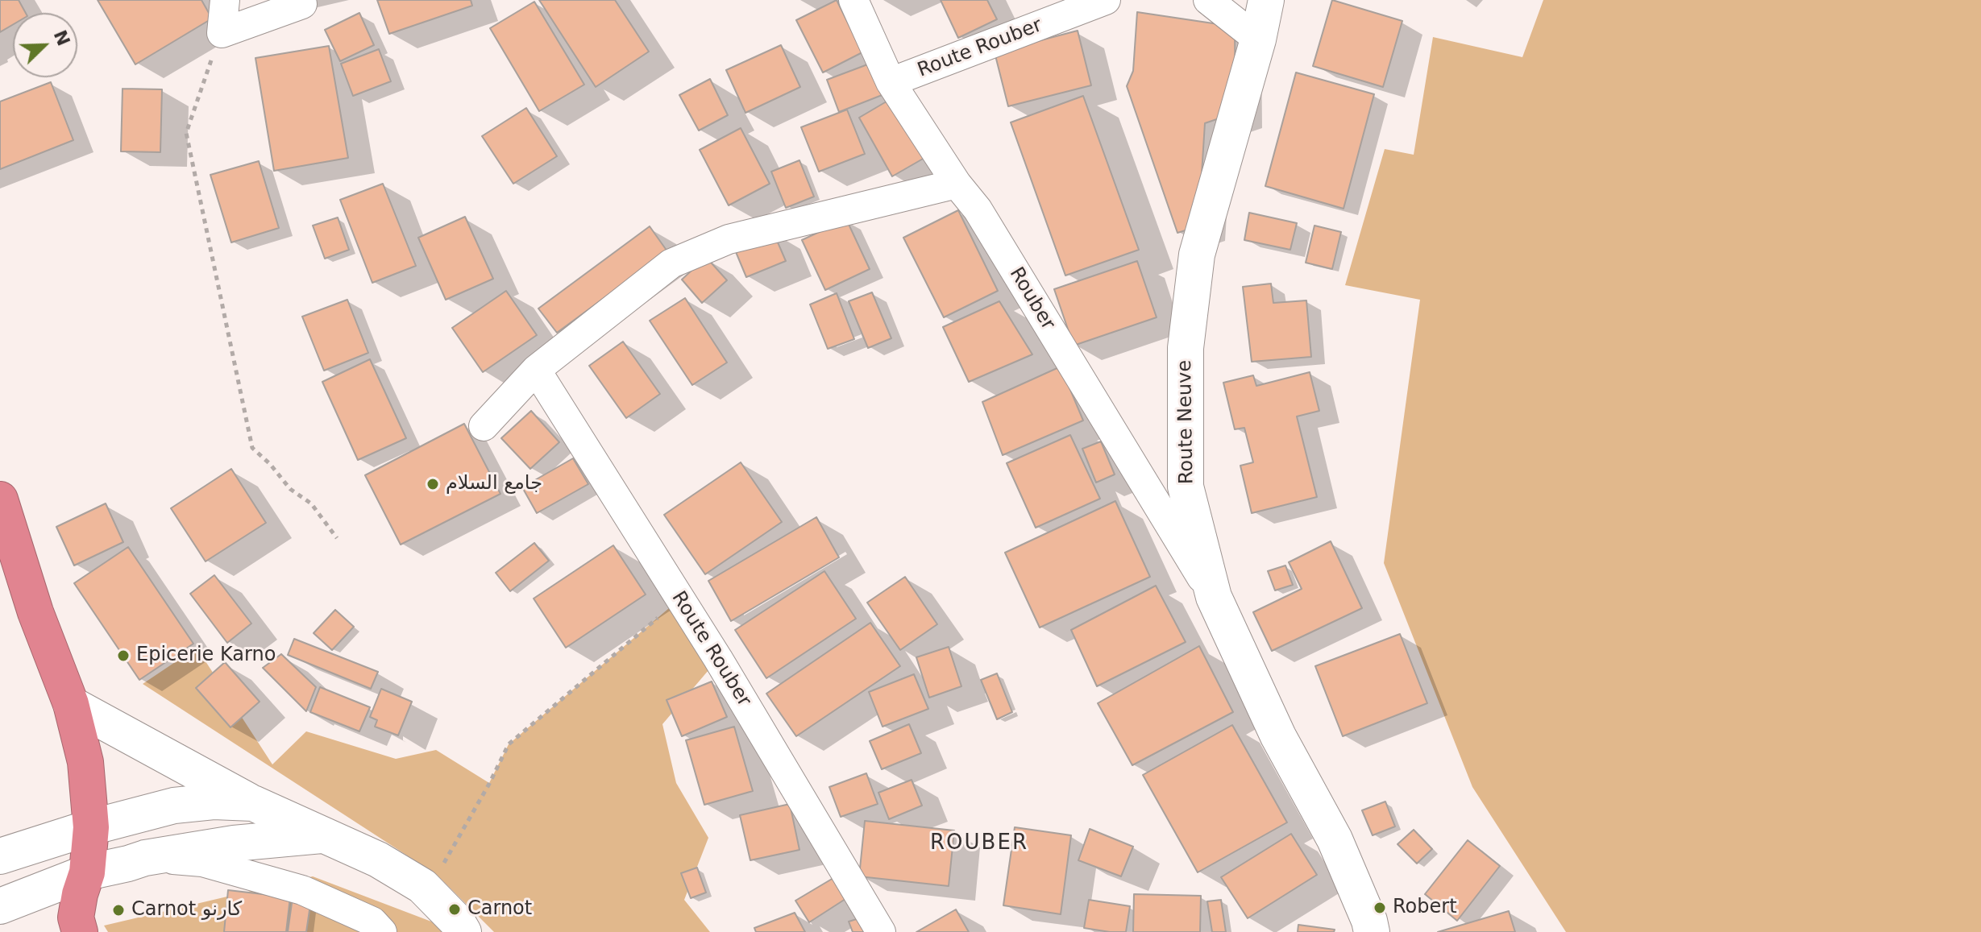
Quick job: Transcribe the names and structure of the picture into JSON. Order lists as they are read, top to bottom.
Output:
{
  "streets": {
    "main road": ["Route Neuve"],
    "street": ["Route Rouber", "Rouber"]
  },
  "crossings": [
    ["Route Rouber", "Rouber"],
    ["Rouber", "Route Neuve"]
  ],
  "districts": ["ROUBER"],
  "places": [
    "جامع السلام",
    "Epicerie Karno",
    "Robert",
    "Carnot",
    "Carnot كارنو"
  ],
  "north": "top right"
}
